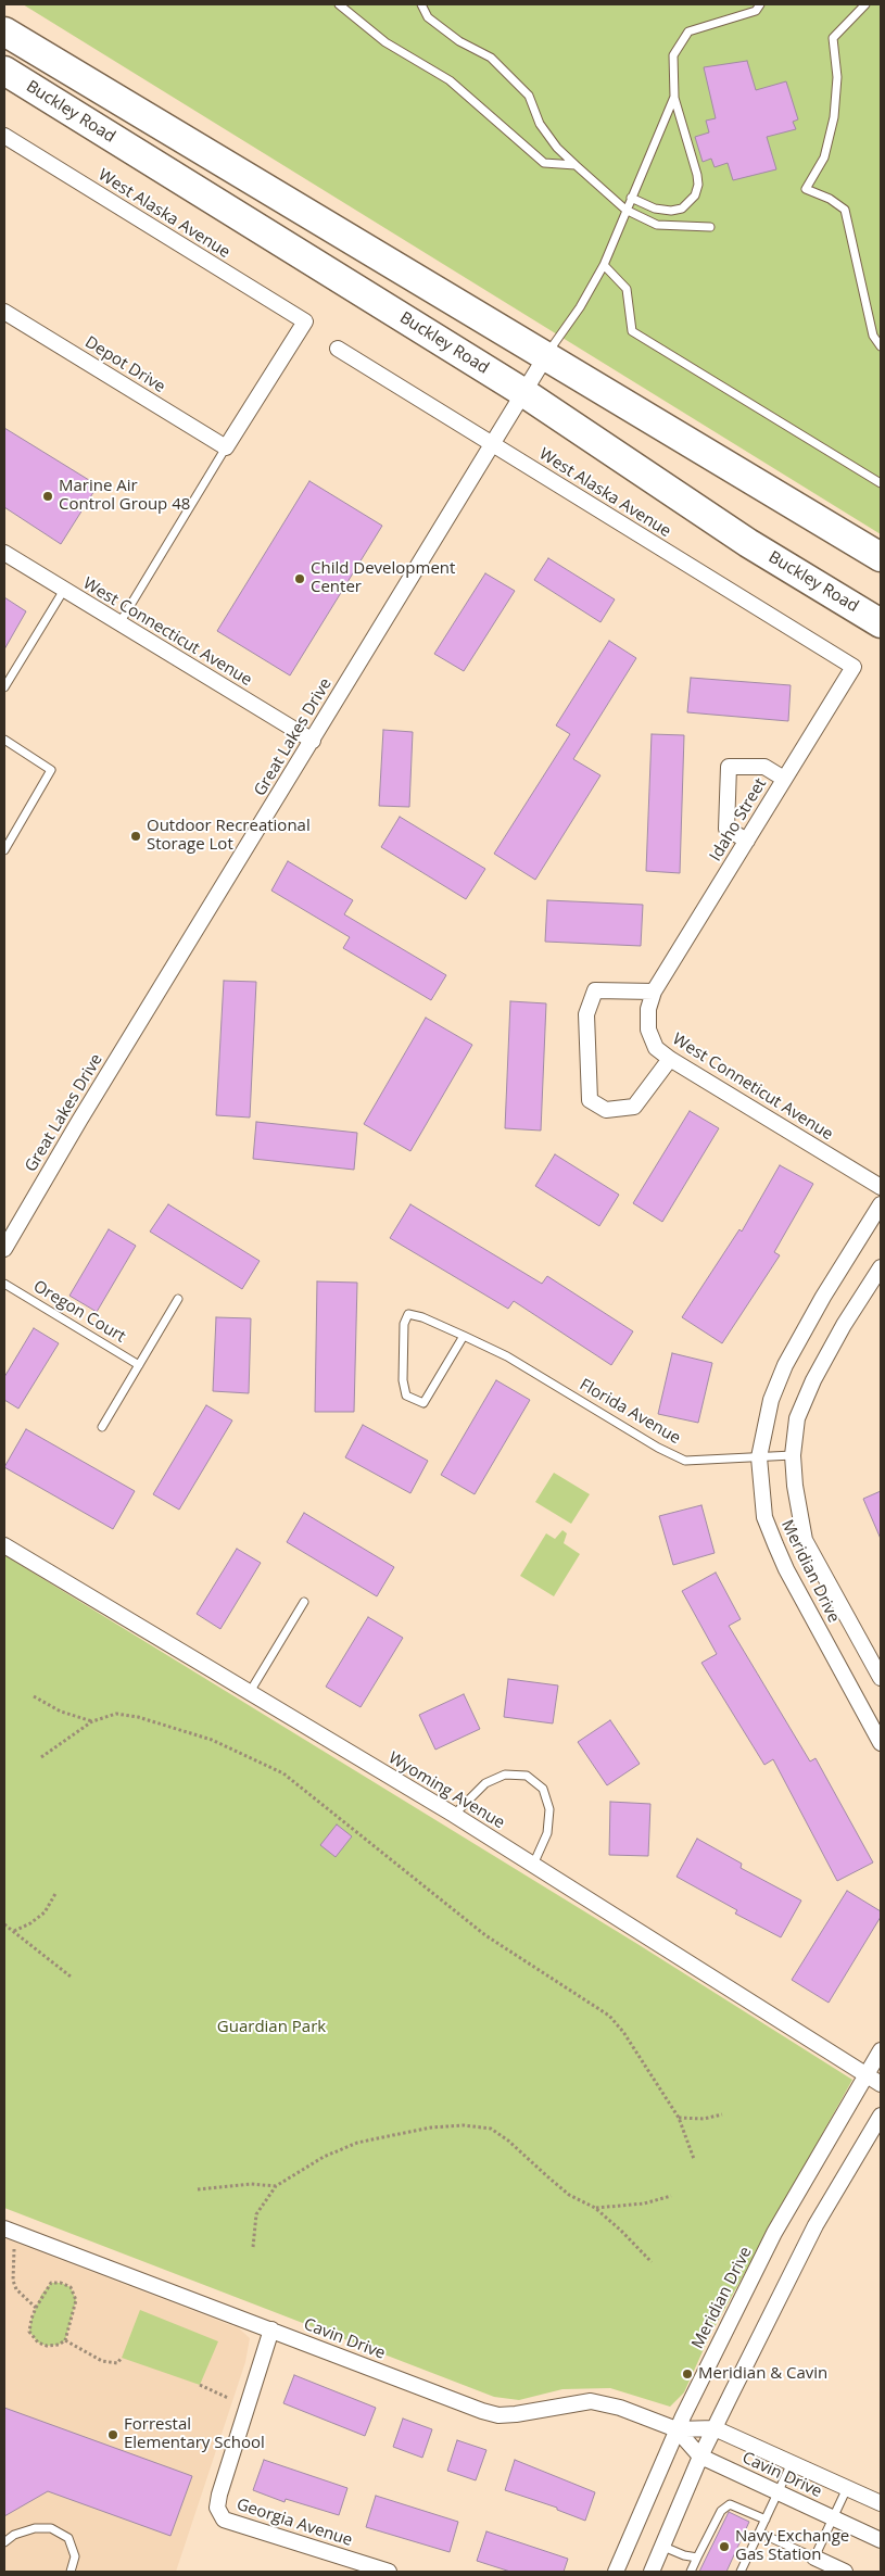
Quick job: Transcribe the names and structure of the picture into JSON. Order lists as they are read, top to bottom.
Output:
{
  "streets": {
    "highway": ["Buckley Road"],
    "street": [
      "West Alaska Avenue",
      "Depot Drive",
      "West Connecticut Avenue",
      "Great Lakes Drive",
      "Idaho Street",
      "West Conneticut Avenue",
      "Meridian Drive",
      "Wyoming Avenue",
      "Cavin Drive",
      "Georgia Avenue"
    ],
    "lane": ["Oregon Court", "Florida Avenue"]
  },
  "crossings": [
    ["Buckley Road", "Great Lakes Drive"],
    ["West Alaska Avenue", "Depot Drive"],
    ["West Alaska Avenue", "Great Lakes Drive"],
    ["West Alaska Avenue", "Idaho Street"],
    ["West Connecticut Avenue", "Great Lakes Drive"],
    ["Idaho Street", "West Conneticut Avenue"],
    ["Florida Avenue", "Meridian Drive"],
    ["Meridian Drive", "Wyoming Avenue"],
    ["Meridian Drive", "Cavin Drive"],
    ["Cavin Drive", "Georgia Avenue"]
  ],
  "parks": ["Guardian Park"],
  "places": [
    "Marine Air Control Group 48",
    "Child Development Center",
    "Outdoor Recreational Storage Lot",
    "Meridian & Cavin",
    "Forrestal Elementary School",
    "Navy Exchange Gas Station"
  ]
}
